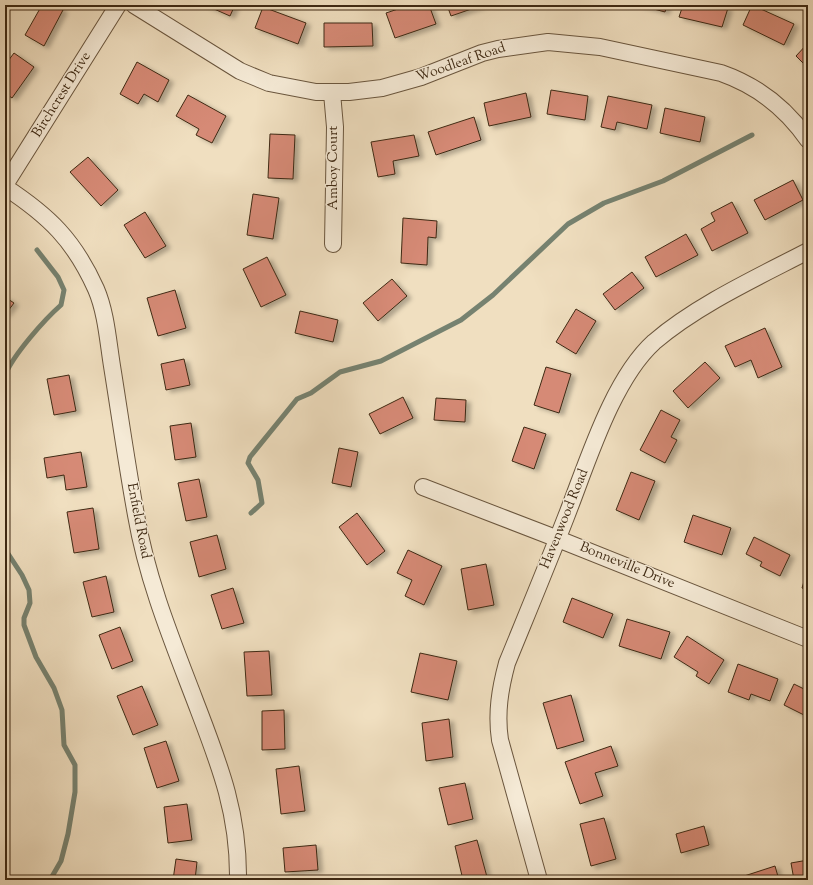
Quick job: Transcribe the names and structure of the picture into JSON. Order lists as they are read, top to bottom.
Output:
{
  "streets": {
    "street": [
      "Woodleaf Road",
      "Birchcrest Drive",
      "Amboy Court",
      "Havenwood Road",
      "Enfield Road",
      "Bonneville Drive"
    ]
  },
  "crossings": [
    ["Woodleaf Road", "Amboy Court"],
    ["Birchcrest Drive", "Enfield Road"],
    ["Havenwood Road", "Bonneville Drive"]
  ]
}
